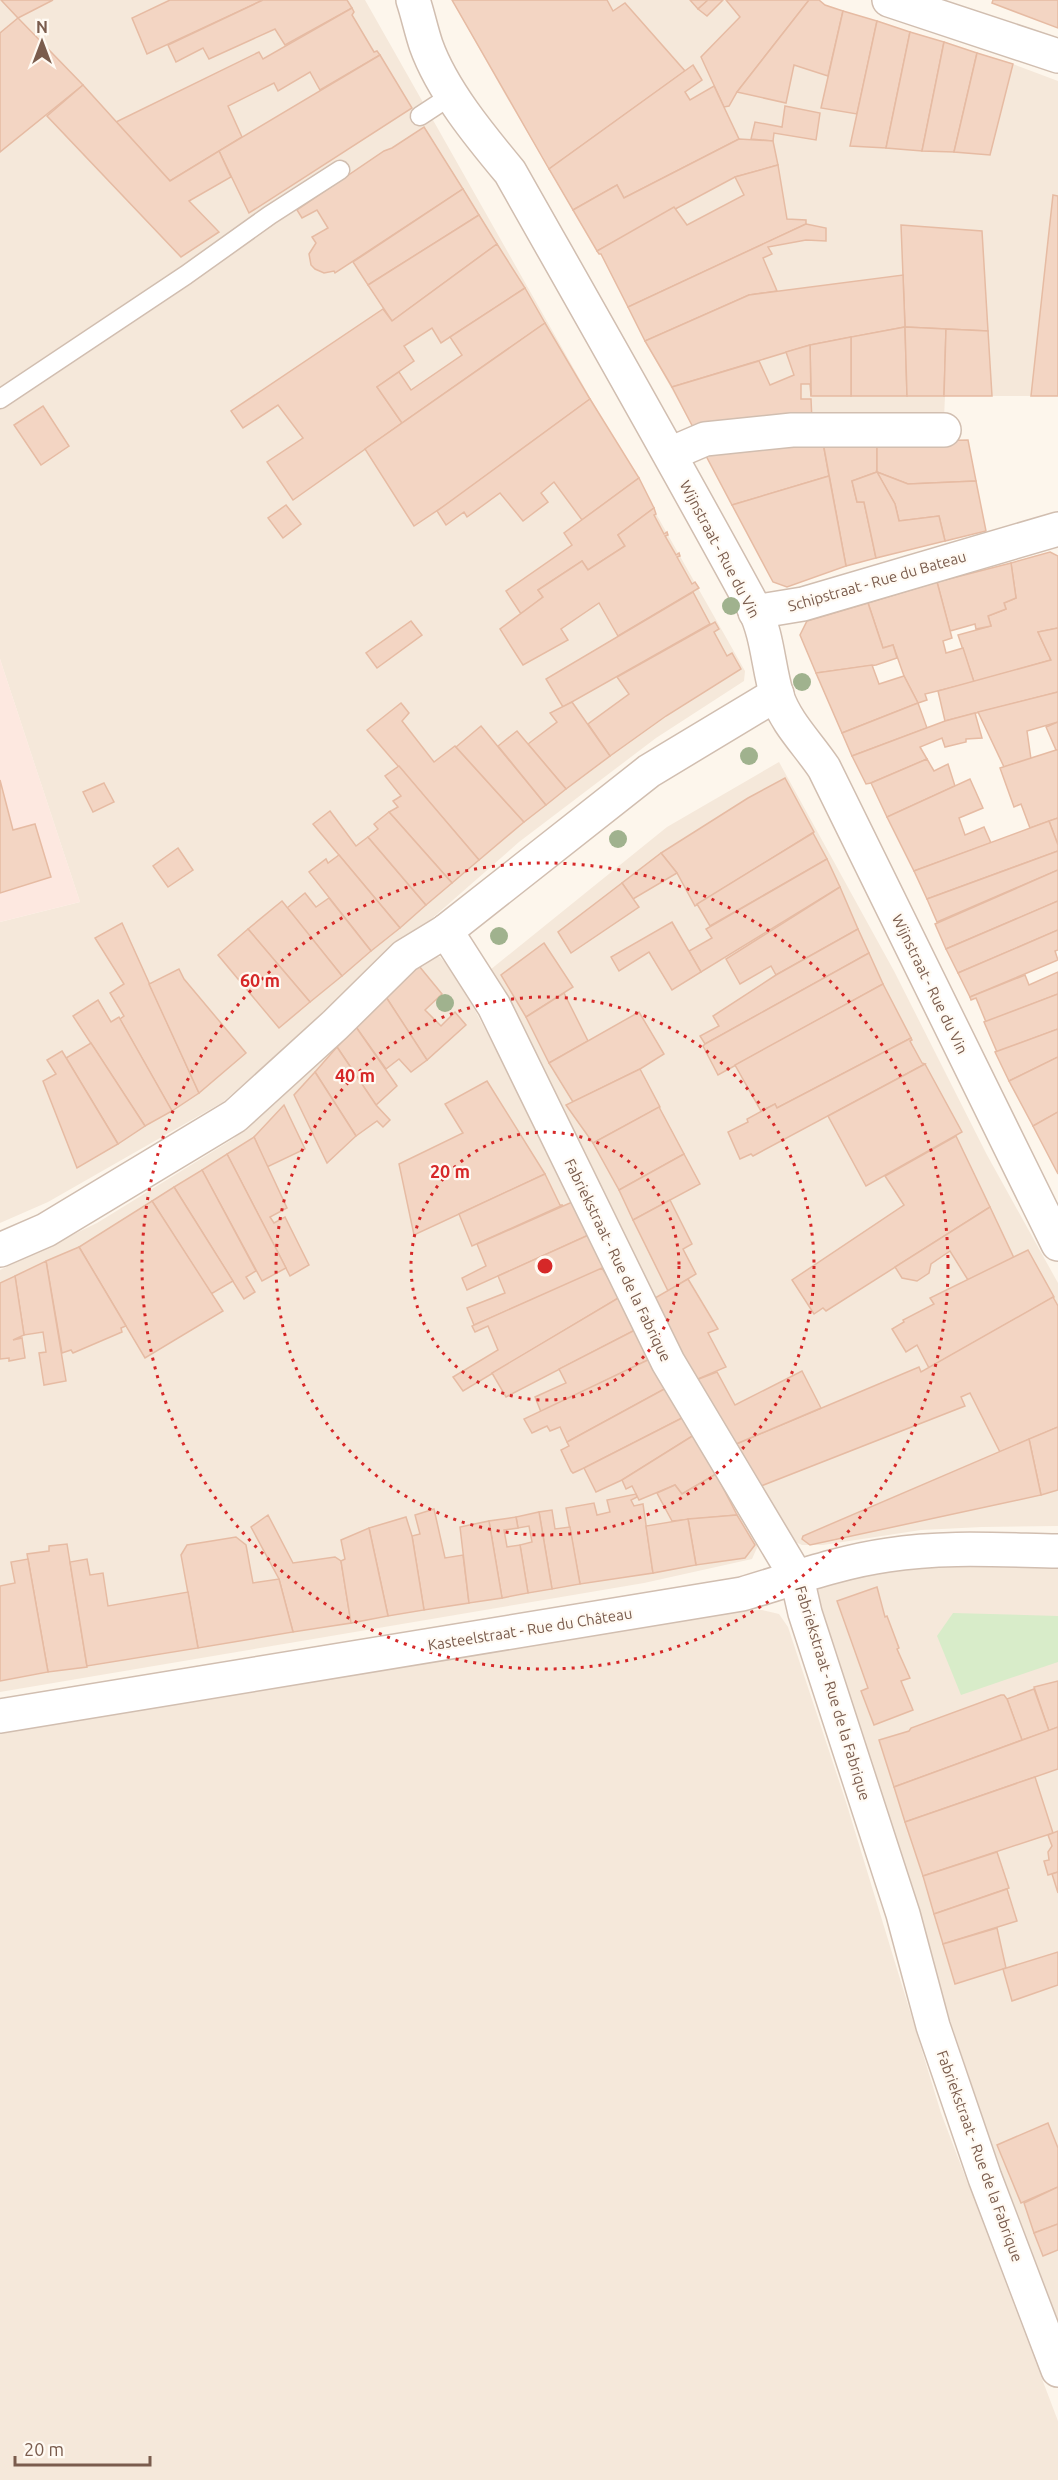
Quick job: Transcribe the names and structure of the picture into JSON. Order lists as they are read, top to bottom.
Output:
{
  "streets": {
    "street": [
      "Wijnstraat - Rue du Vin",
      "Schipstraat - Rue du Bateau",
      "Fabriekstraat - Rue de la Fabrique",
      "Kasteelstraat - Rue du Château"
    ]
  },
  "crossings": [
    ["Wijnstraat - Rue du Vin", "Schipstraat - Rue du Bateau"],
    ["Fabriekstraat - Rue de la Fabrique", "Kasteelstraat - Rue du Château"]
  ],
  "scale_bar": "20 m",
  "north": "top",
  "rings": ["60 m", "40 m", "20 m"]
}
